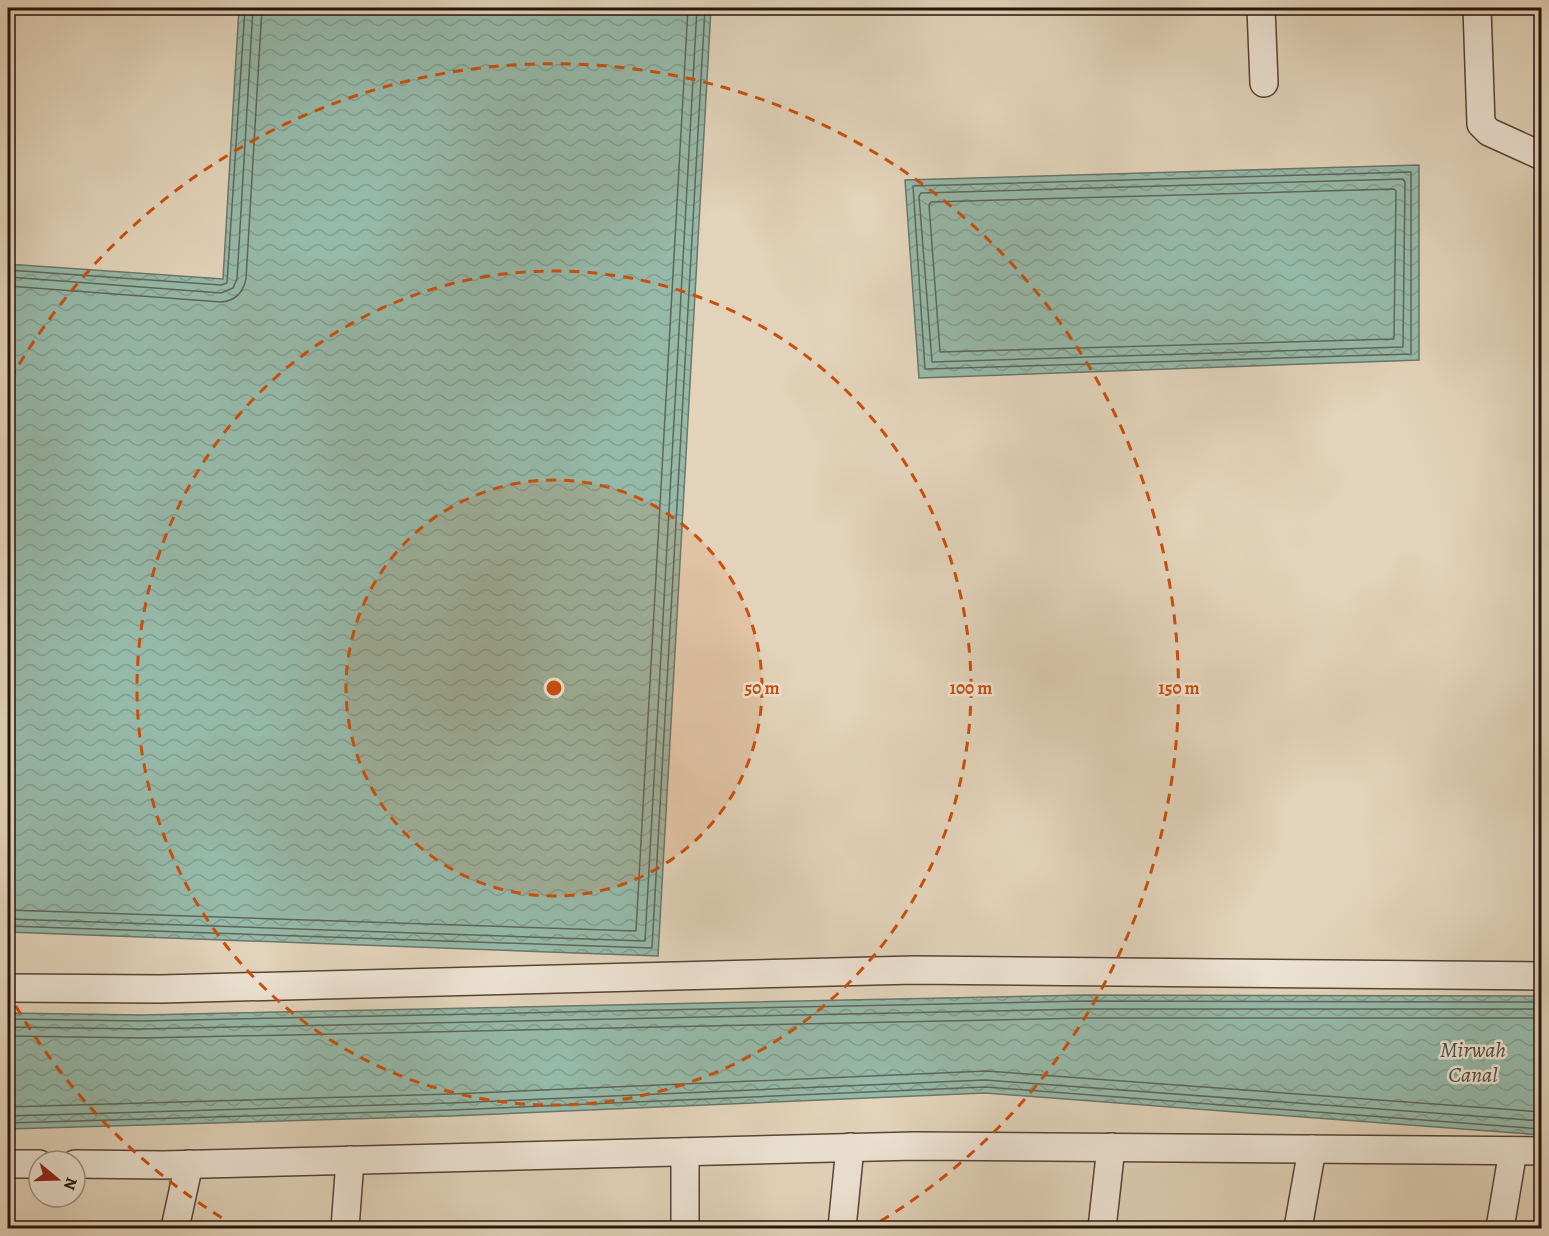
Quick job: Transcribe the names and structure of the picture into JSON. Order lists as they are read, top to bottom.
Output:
{
  "water": ["Mirwah Canal"],
  "north": "right",
  "rings": ["50 m", "100 m", "150 m"]
}
